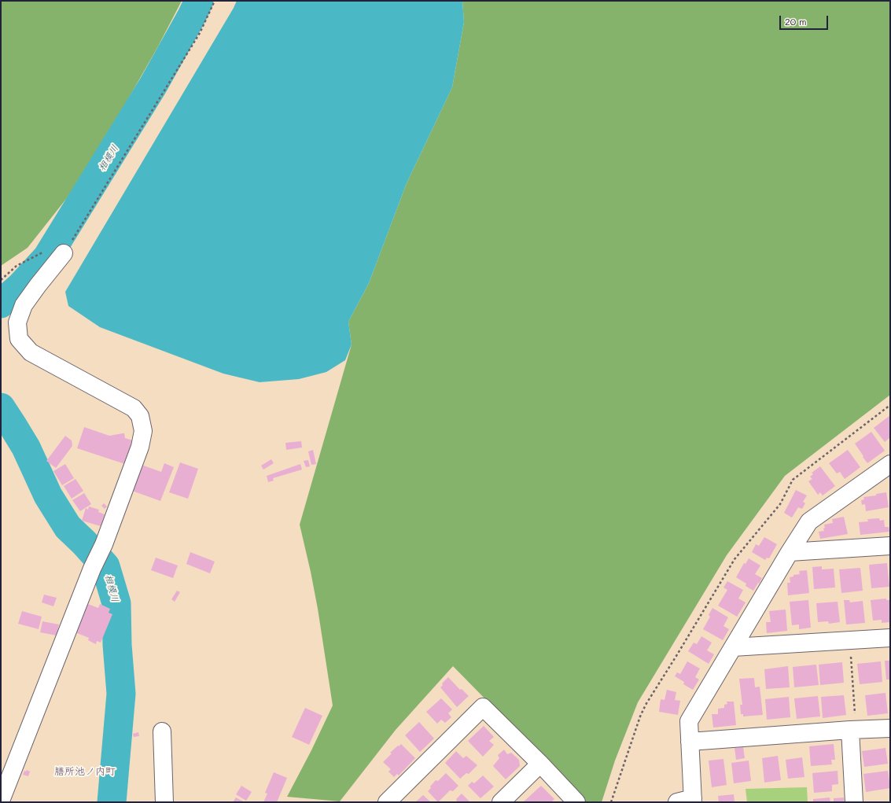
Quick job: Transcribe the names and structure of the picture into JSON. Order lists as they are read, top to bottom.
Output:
{
  "districts": ["膳所池ノ内町"],
  "water": ["相模川"],
  "scale_bar": "20 m"
}
